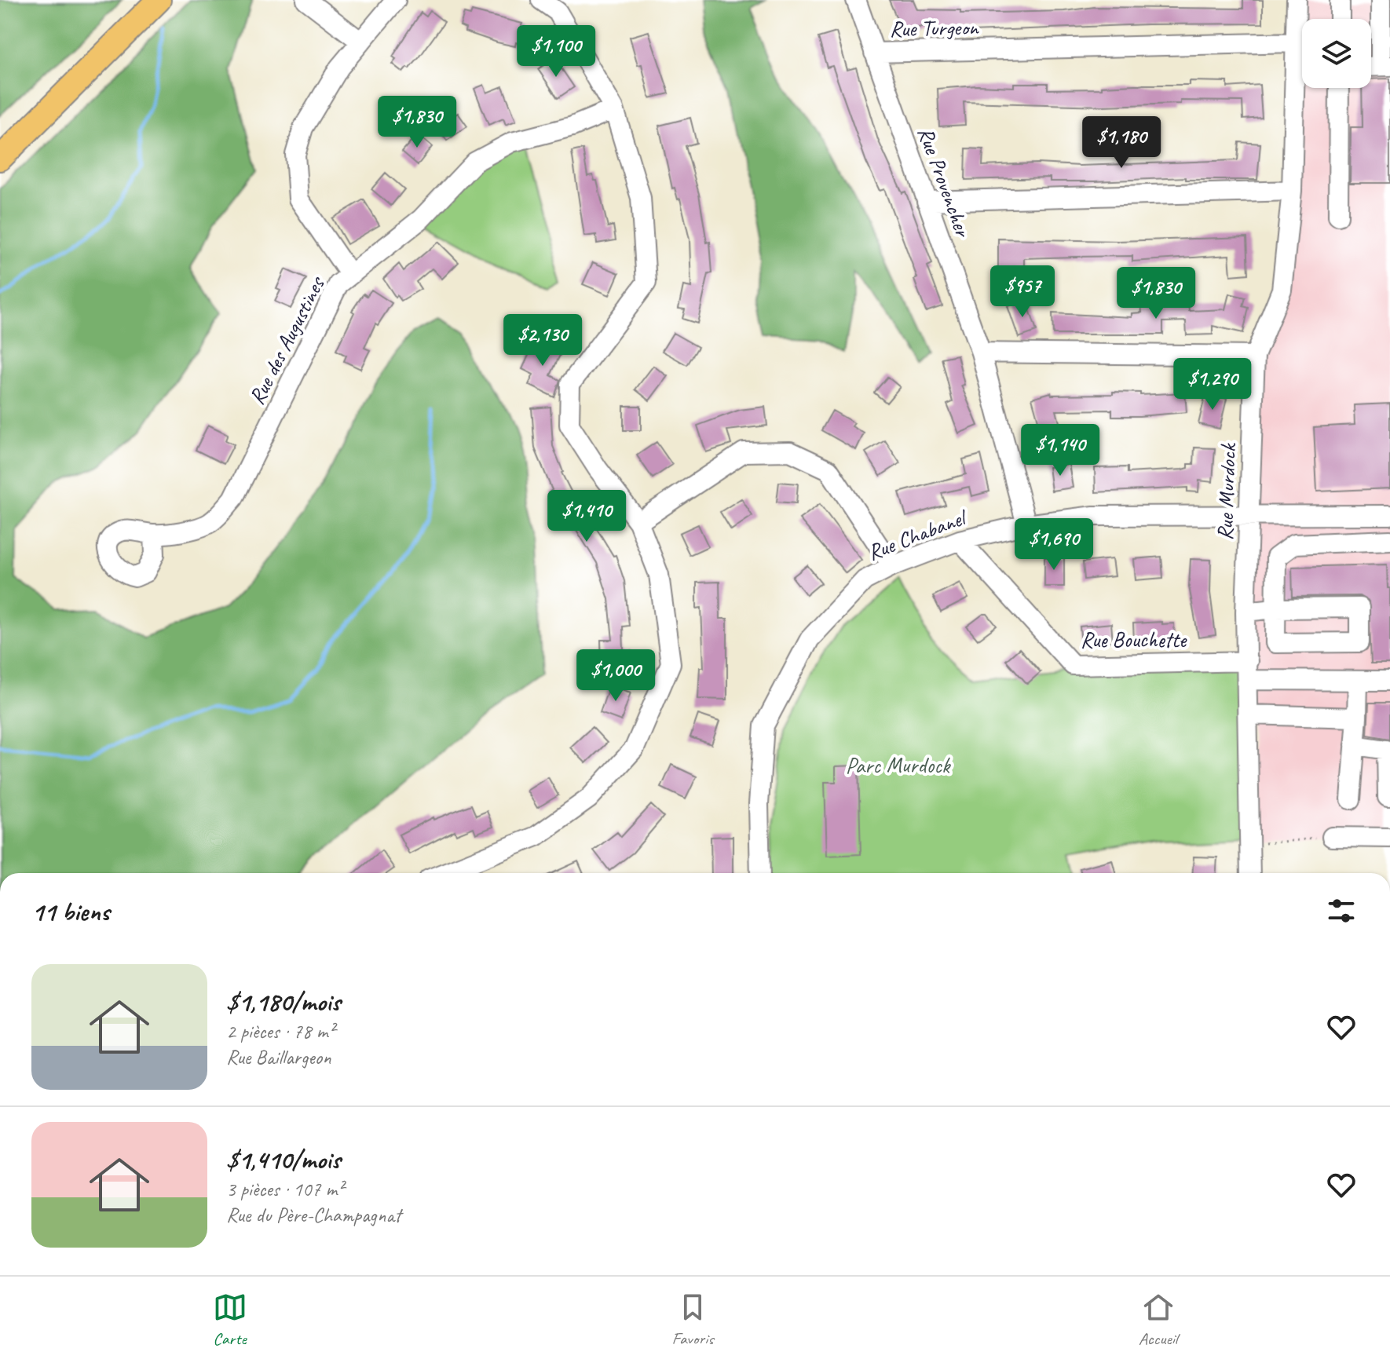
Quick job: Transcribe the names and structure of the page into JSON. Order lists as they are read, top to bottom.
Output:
{
  "streets": {
    "street": [
      "Rue Turgeon",
      "Rue Provencher",
      "Rue des Augustines",
      "Rue Murdock",
      "Rue Chabanel",
      "Rue Bouchette"
    ]
  },
  "crossings": [
    ["Rue Turgeon", "Rue Provencher"],
    ["Rue Turgeon", "Rue Murdock"],
    ["Rue Provencher", "Rue Chabanel"],
    ["Rue Murdock", "Rue Chabanel"],
    ["Rue Murdock", "Rue Bouchette"],
    ["Rue Chabanel", "Rue Bouchette"]
  ],
  "parks": ["Parc Murdock"],
  "page": {
    "price": [
      "$1,100",
      "$1,830",
      "$1,180",
      "$957",
      "$1,830",
      "$2,130",
      "$1,290",
      "$1,140",
      "$1,410",
      "$1,690",
      "$1,000"
    ],
    "heading": "11 biens",
    "list": [
      {
        "name": "$1,180/mois",
        "note": "2 pièces · 78 m² · Rue Baillargeon"
      },
      {
        "name": "$1,410/mois",
        "note": "3 pièces · 107 m² · Rue du Père-Champagnat"
      }
    ],
    "tabs": ["Carte", "Favoris", "Accueil"]
  }
}
